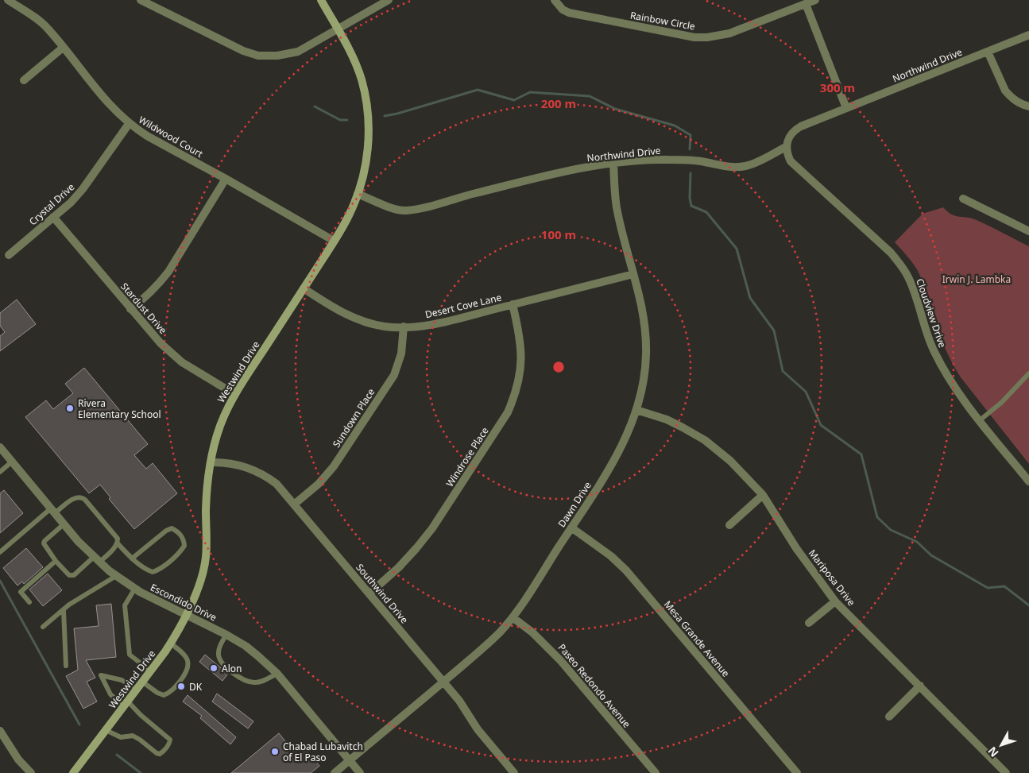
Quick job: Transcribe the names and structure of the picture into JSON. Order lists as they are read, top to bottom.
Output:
{
  "streets": {
    "main road": ["Westwind Drive"],
    "street": [
      "Rainbow Circle",
      "Northwind Drive",
      "Wildwood Court",
      "Crystal Drive",
      "Desert Cove Lane",
      "Stardust Drive",
      "Cloudview Drive",
      "Sundown Place",
      "Windrose Place",
      "Dawn Drive",
      "Mariposa Drive",
      "Southwind Drive",
      "Escondido Drive",
      "Mesa Grande Avenue",
      "Paseo Redondo Avenue"
    ]
  },
  "crossings": [
    ["Northwind Drive", "Cloudview Drive"],
    ["Northwind Drive", "Westwind Drive"],
    ["Northwind Drive", "Dawn Drive"],
    ["Wildwood Court", "Crystal Drive"],
    ["Wildwood Court", "Westwind Drive"],
    ["Crystal Drive", "Stardust Drive"],
    ["Desert Cove Lane", "Westwind Drive"],
    ["Desert Cove Lane", "Sundown Place"],
    ["Desert Cove Lane", "Windrose Place"],
    ["Desert Cove Lane", "Dawn Drive"],
    ["Stardust Drive", "Westwind Drive"],
    ["Westwind Drive", "Southwind Drive"],
    ["Westwind Drive", "Escondido Drive"],
    ["Sundown Place", "Southwind Drive"],
    ["Windrose Place", "Southwind Drive"],
    ["Dawn Drive", "Mariposa Drive"],
    ["Dawn Drive", "Southwind Drive"],
    ["Dawn Drive", "Escondido Drive"],
    ["Dawn Drive", "Mesa Grande Avenue"],
    ["Dawn Drive", "Paseo Redondo Avenue"]
  ],
  "parks": ["Irwin J. Lambka"],
  "places": [
    "Rivera Elementary School",
    "Alon",
    "DK",
    "Chabad Lubavitch of El Paso"
  ],
  "north": "bottom left",
  "rings": ["300 m", "200 m", "100 m"]
}
